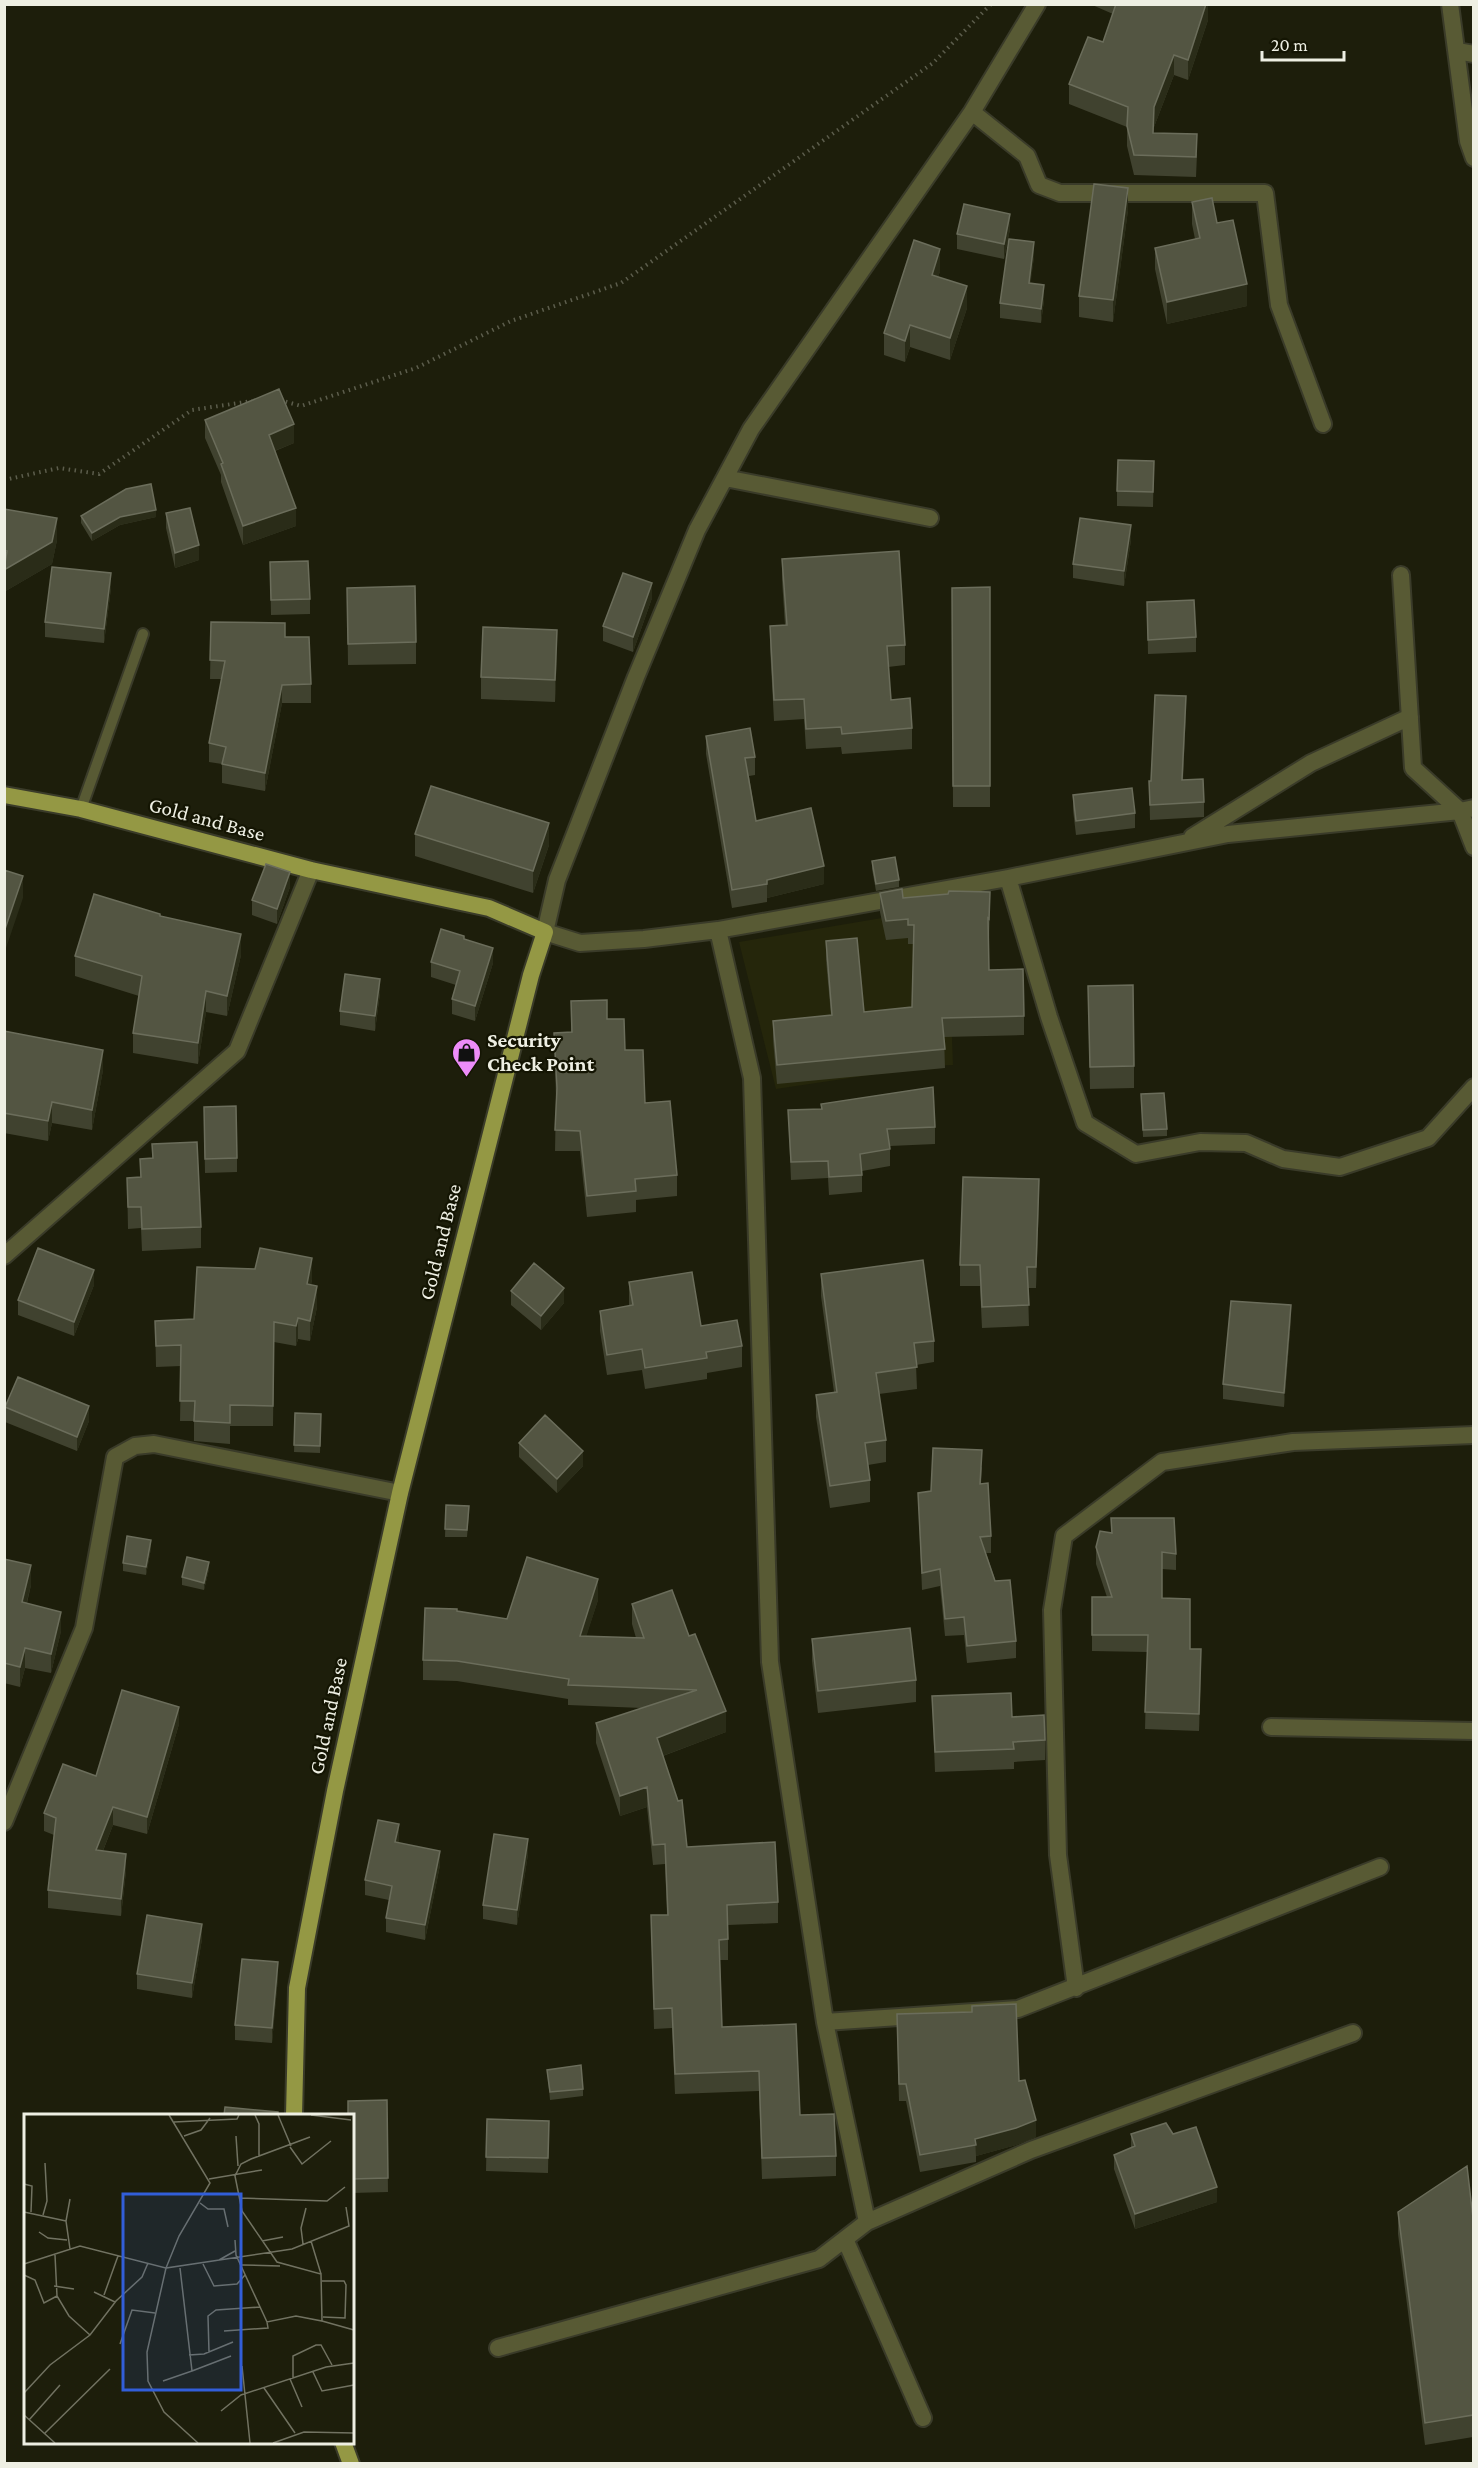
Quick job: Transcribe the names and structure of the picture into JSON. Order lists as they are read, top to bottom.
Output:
{
  "streets": {
    "main road": ["Gold and Base"]
  },
  "places": {
    "shop": ["Security Check Point"]
  },
  "scale_bar": "20 m"
}
